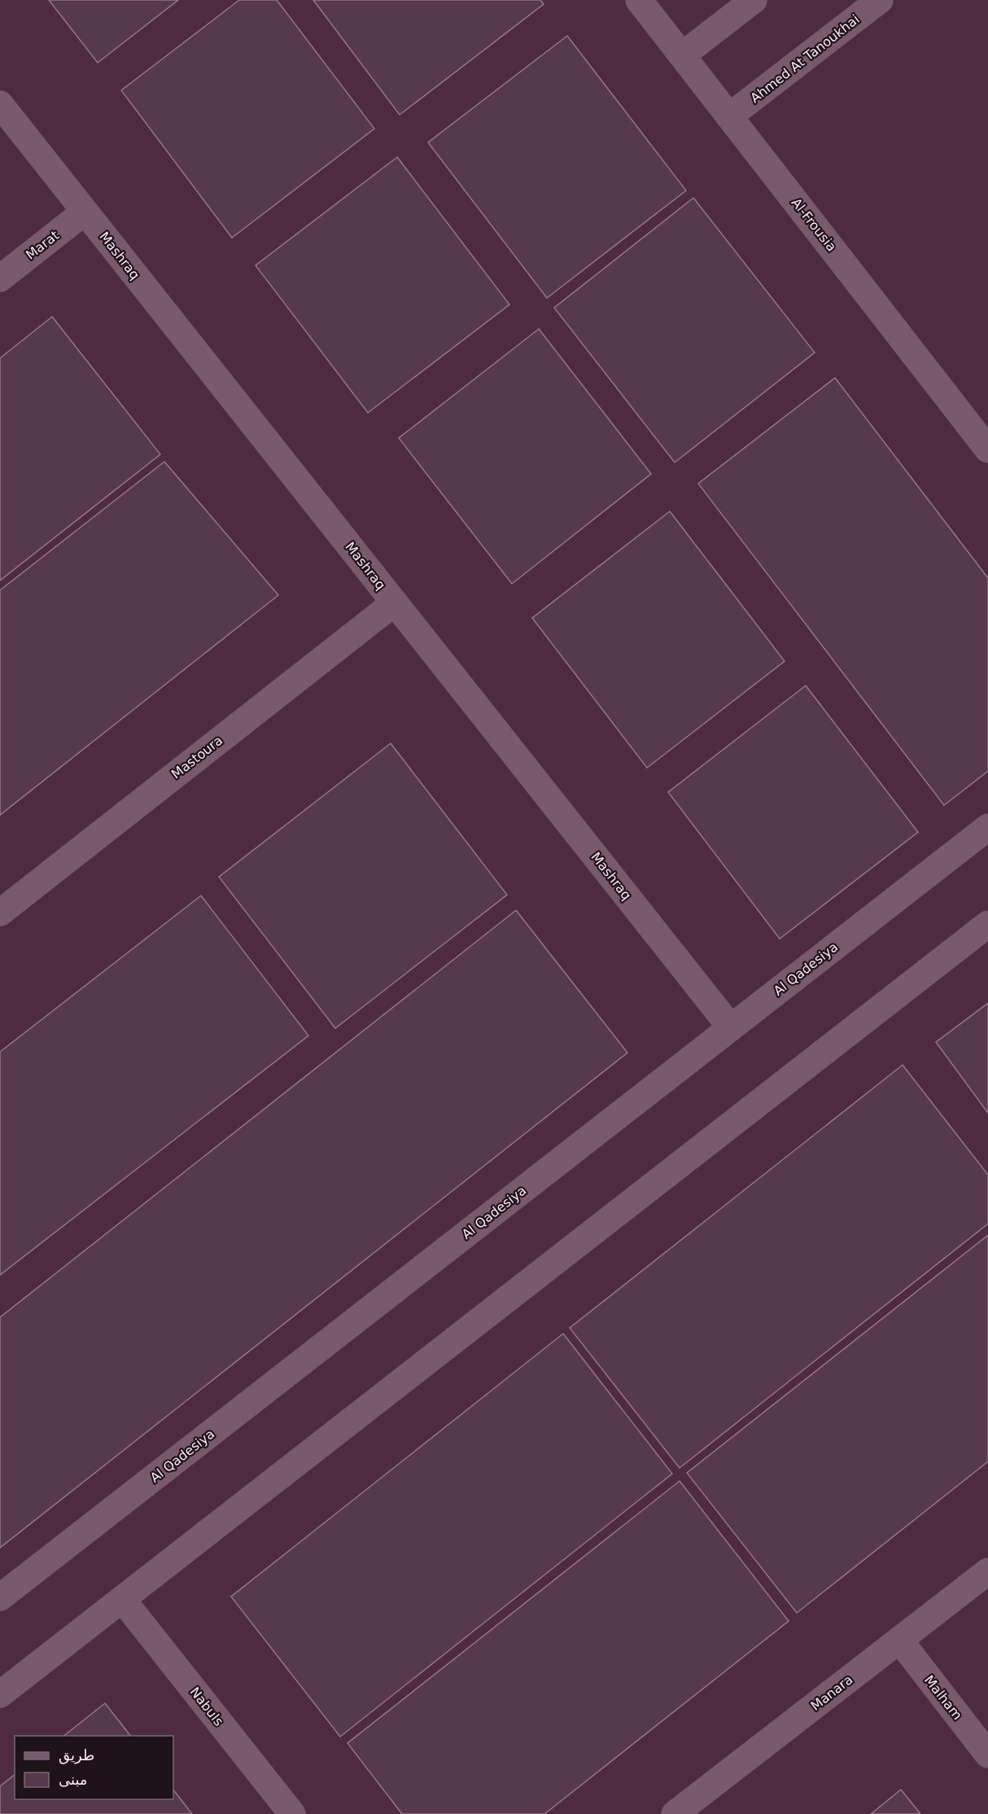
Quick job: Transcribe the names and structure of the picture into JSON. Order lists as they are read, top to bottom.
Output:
{
  "streets": {
    "street": [
      "Ahmed At Tanoukhai",
      "Al-Frousia",
      "Marat",
      "Mashraq",
      "Mastoura",
      "Al Qadesiya",
      "Manara",
      "Malham",
      "Nabuls"
    ]
  },
  "crossings": [
    ["Ahmed At Tanoukhai", "Al-Frousia"],
    ["Marat", "Mashraq"],
    ["Mashraq", "Mastoura"],
    ["Mashraq", "Al Qadesiya"],
    ["Manara", "Malham"]
  ],
  "legend": ["طريق", "مبنى"]
}
